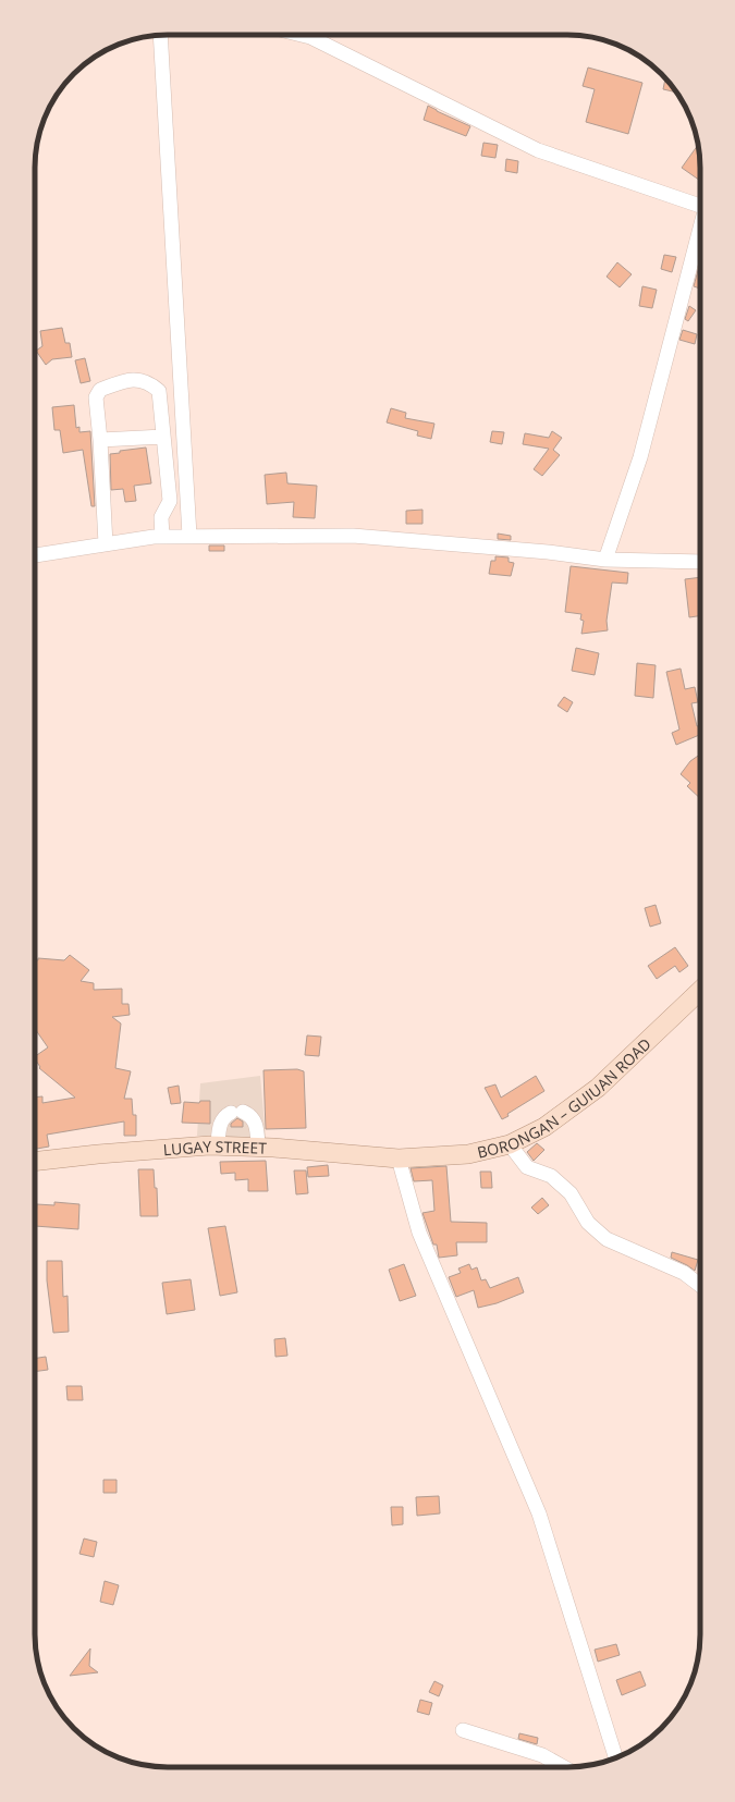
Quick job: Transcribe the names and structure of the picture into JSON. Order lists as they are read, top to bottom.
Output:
{
  "streets": {
    "main road": ["BORONGAN – GUIUAN ROAD", "LUGAY STREET"]
  },
  "crossings": [
    ["BORONGAN – GUIUAN ROAD", "LUGAY STREET"]
  ]
}
